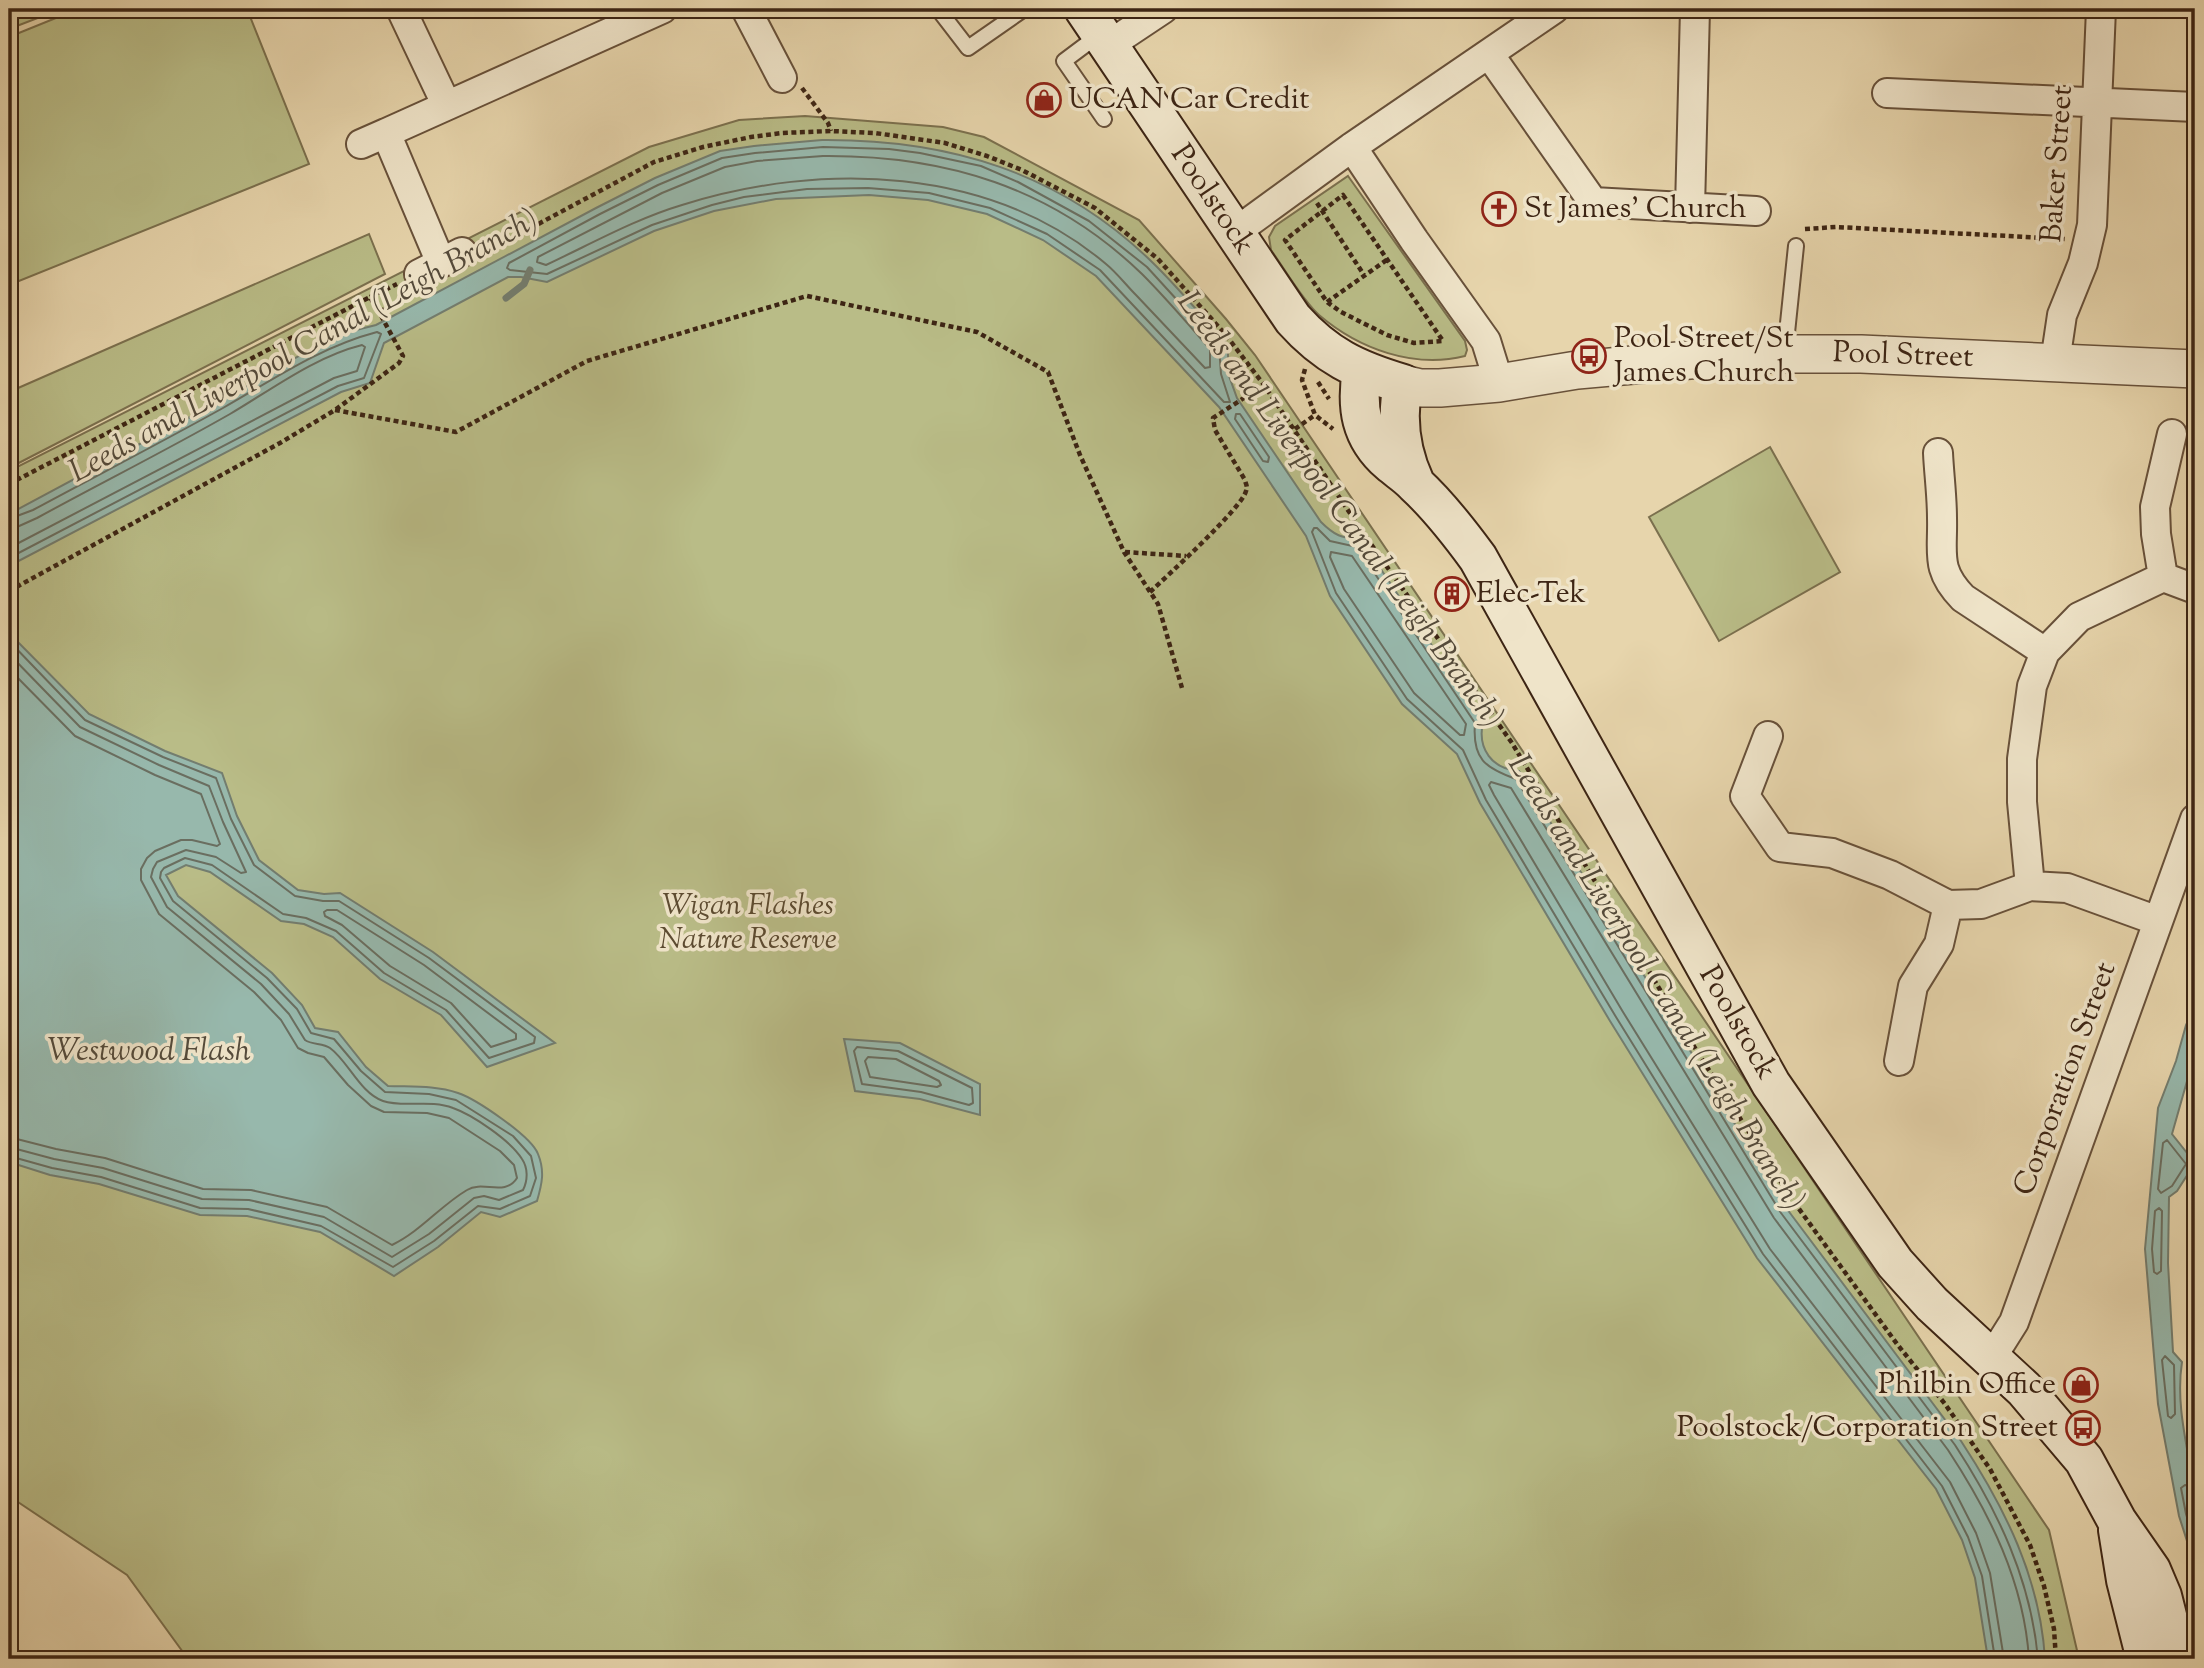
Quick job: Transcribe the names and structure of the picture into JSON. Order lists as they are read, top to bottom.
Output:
{
  "streets": {
    "main road": ["Poolstock"],
    "street": ["Baker Street", "Pool Street", "Corporation Street"]
  },
  "crossings": [
    ["Baker Street", "Pool Street"],
    ["Poolstock", "Pool Street"],
    ["Poolstock", "Corporation Street"]
  ],
  "water": ["Leeds and Liverpool Canal (Leigh Branch)", "Westwood Flash"],
  "parks": ["Wigan Flashes Nature Reserve"],
  "places": {
    "shop": ["UCAN Car Credit", "Philbin Office"],
    "church": ["St James' Church"],
    "bus stop": ["Pool Street/St James Church", "Poolstock/Corporation Street"],
    "building": ["Elec-Tek"]
  }
}
